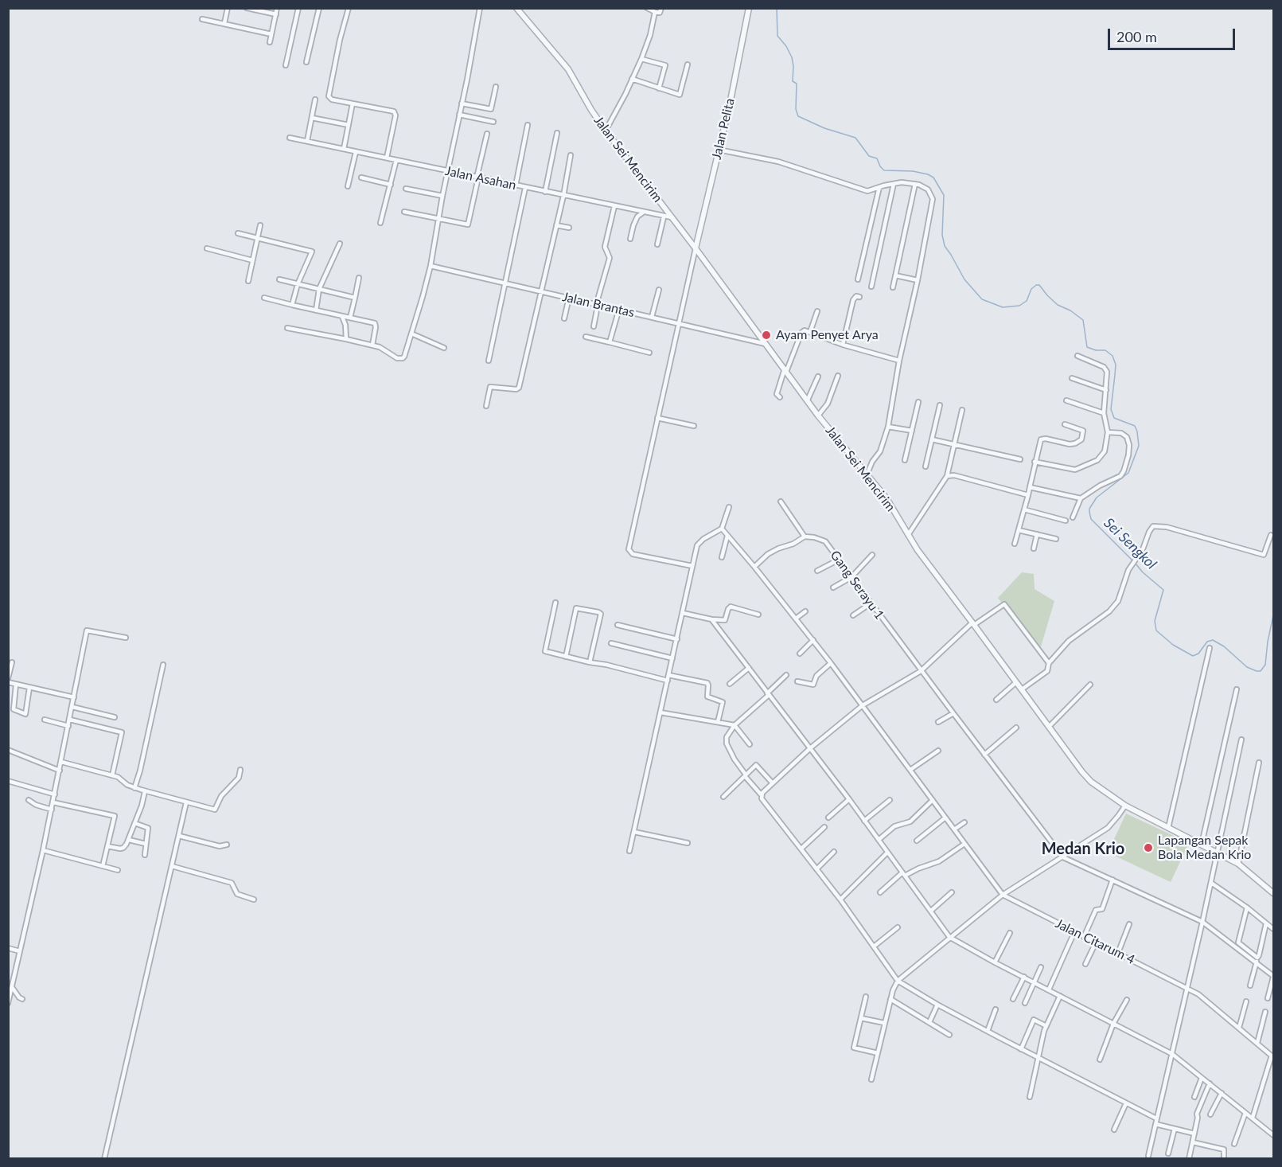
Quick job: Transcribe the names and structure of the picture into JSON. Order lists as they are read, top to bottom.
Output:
{
  "streets": {
    "street": [
      "Jalan Pelita",
      "Jalan Sei Mencirim",
      "Jalan Asahan",
      "Jalan Brantas",
      "Gang Serayu 1",
      "Jalan Citarum 4"
    ]
  },
  "crossings": [
    ["Jalan Pelita", "Jalan Sei Mencirim"],
    ["Jalan Sei Mencirim", "Jalan Asahan"],
    ["Jalan Sei Mencirim", "Jalan Brantas"]
  ],
  "districts": ["Medan Krio"],
  "water": ["Sei Sengkol"],
  "places": ["Ayam Penyet Arya", "Lapangan Sepak Bola Medan Krio"],
  "scale_bar": "200 m"
}
